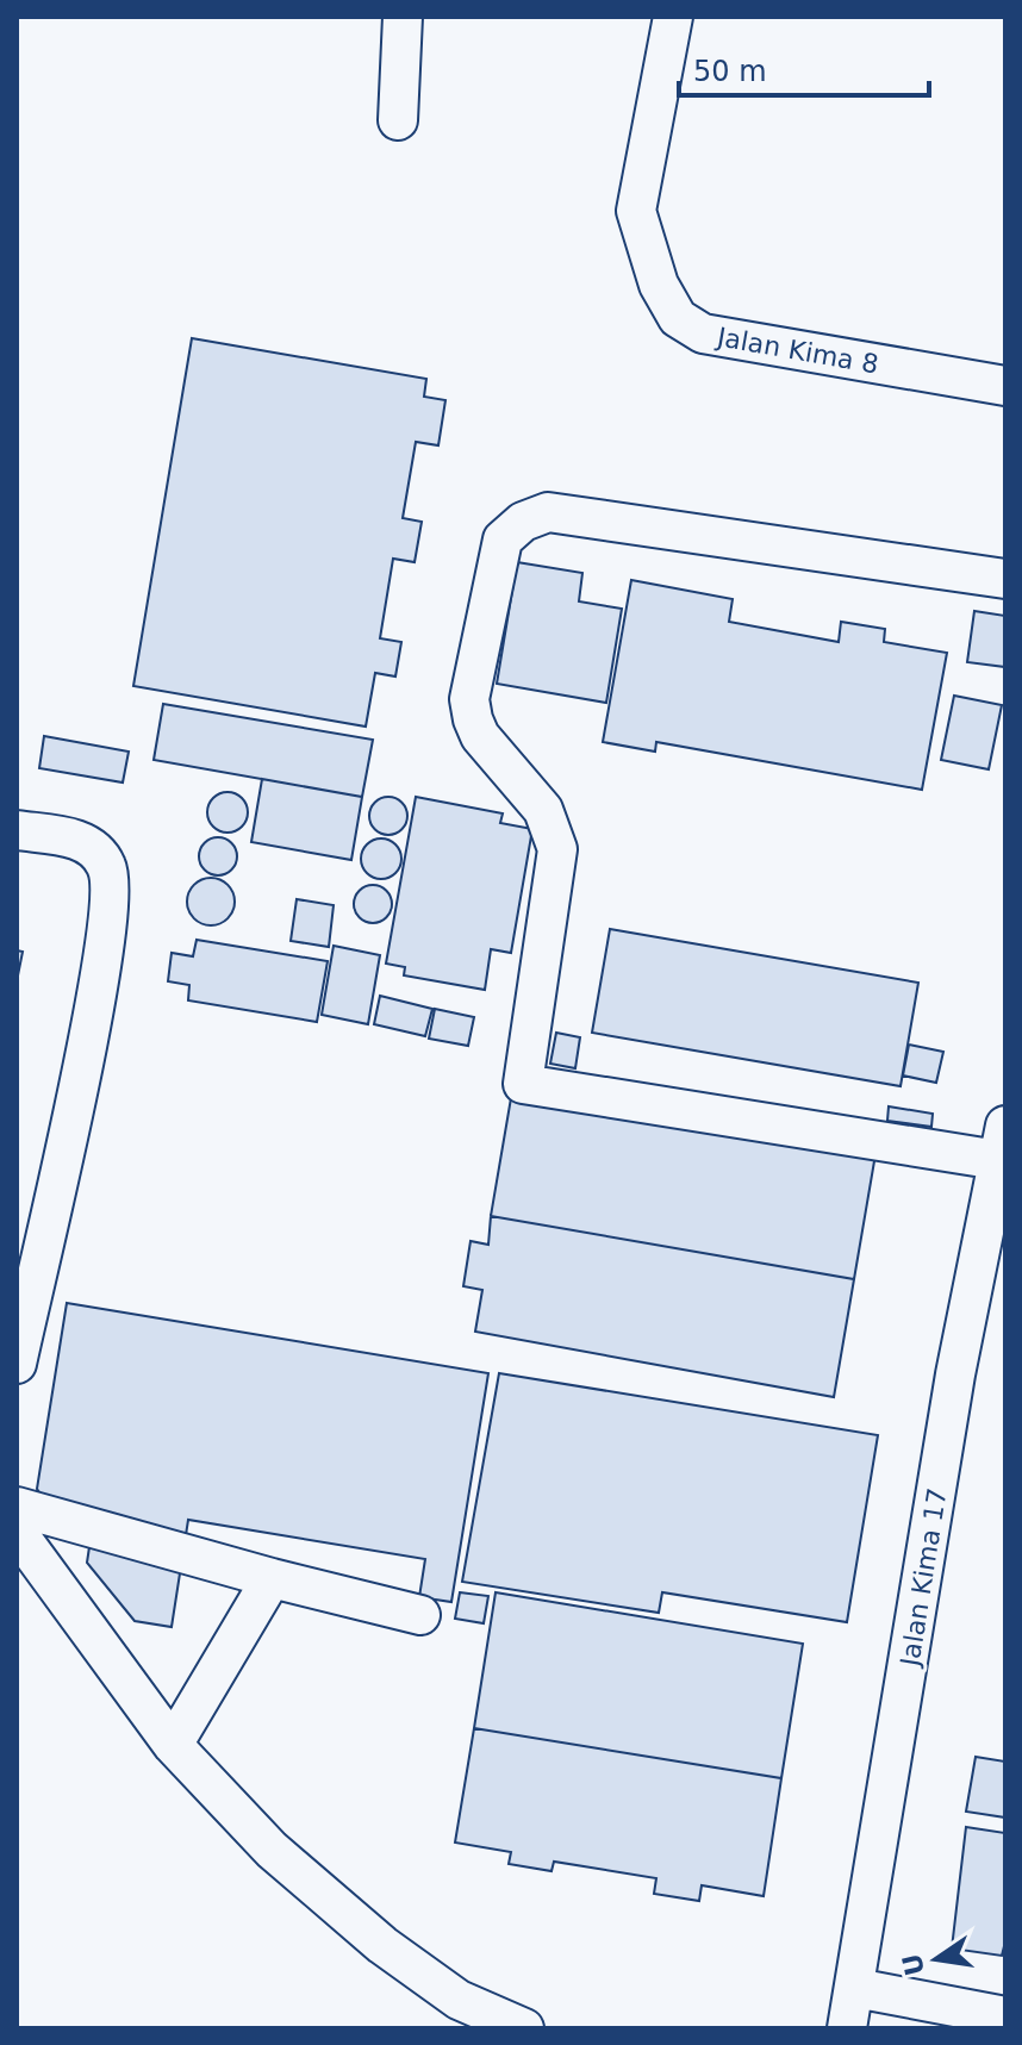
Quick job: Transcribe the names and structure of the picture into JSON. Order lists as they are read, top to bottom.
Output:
{
  "streets": {
    "street": ["Jalan Kima 8", "Jalan Kima 17"]
  },
  "scale_bar": "50 m",
  "north": "left"
}
